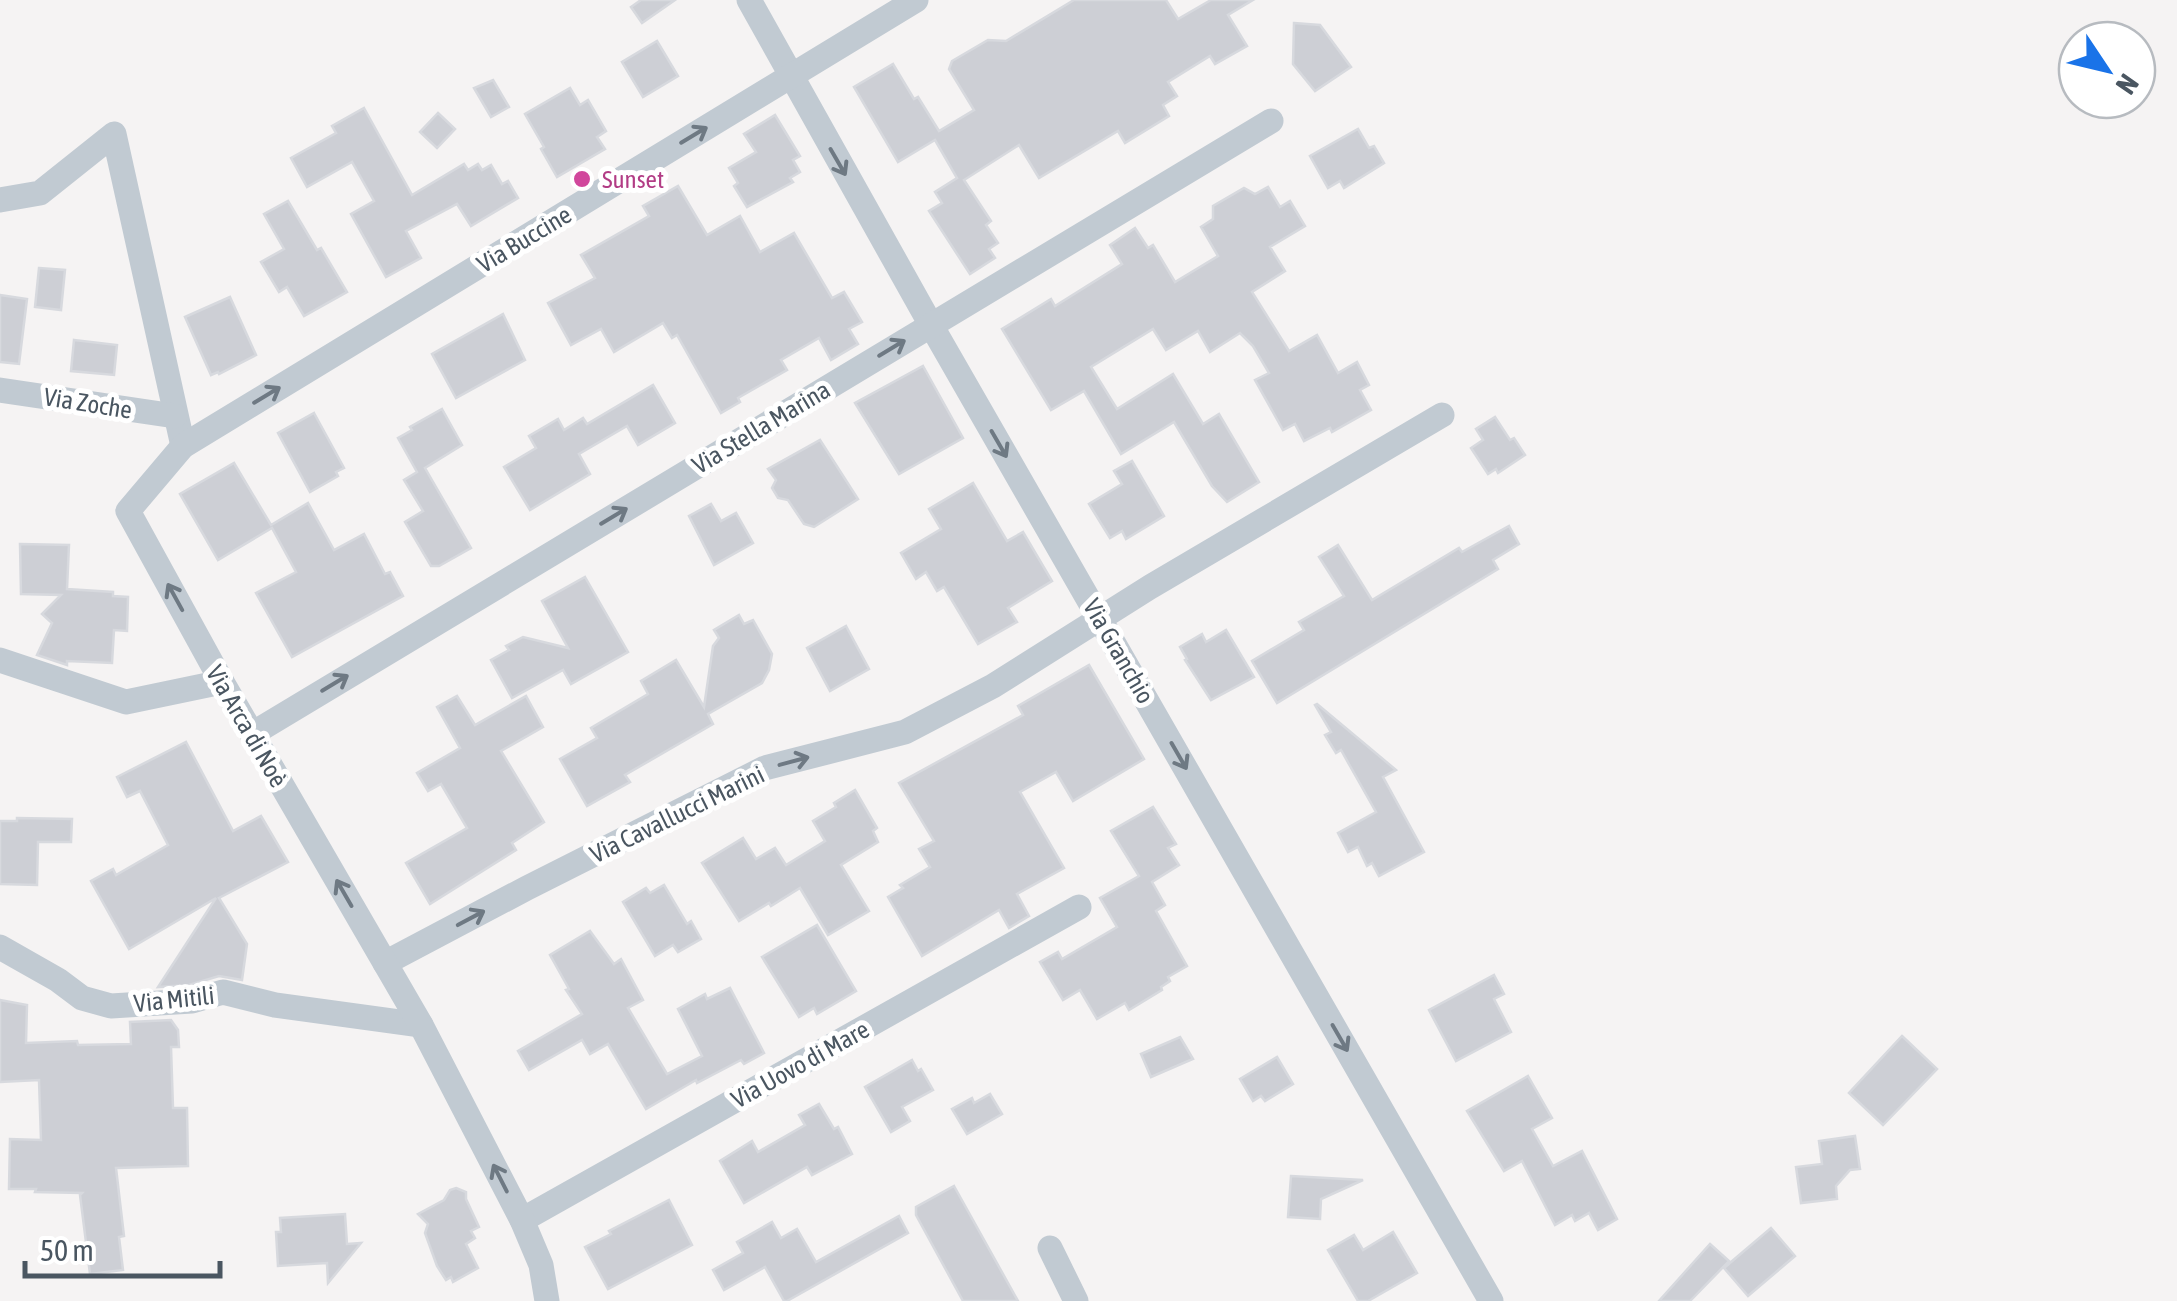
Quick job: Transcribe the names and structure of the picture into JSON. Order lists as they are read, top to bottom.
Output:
{
  "streets": {
    "street": [
      "Via Buccine",
      "Via Zoche",
      "Via Stella Marina",
      "Via Granchio",
      "Via Arca di Noè",
      "Via Cavallucci Marini",
      "Via Mitili",
      "Via Uovo di Mare"
    ]
  },
  "crossings": [
    ["Via Buccine", "Via Granchio"],
    ["Via Buccine", "Via Arca di Noè"],
    ["Via Stella Marina", "Via Granchio"],
    ["Via Stella Marina", "Via Arca di Noè"],
    ["Via Granchio", "Via Cavallucci Marini"],
    ["Via Arca di Noè", "Via Cavallucci Marini"],
    ["Via Arca di Noè", "Via Mitili"],
    ["Via Arca di Noè", "Via Uovo di Mare"]
  ],
  "one_way": [
    "Via Buccine",
    "Via Stella Marina",
    "Via Granchio",
    "Via Arca di Noè",
    "Via Cavallucci Marini"
  ],
  "places": ["Sunset"],
  "scale_bar": "50 m",
  "north": "bottom right"
}
